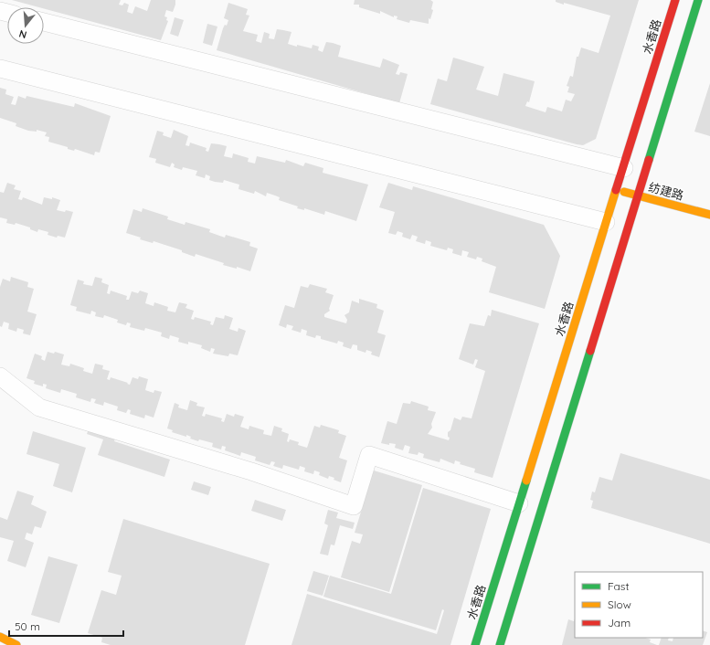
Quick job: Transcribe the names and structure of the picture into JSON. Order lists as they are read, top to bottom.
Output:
{
  "streets": {
    "street": ["水香路", "纺建路"]
  },
  "crossings": [
    ["水香路", "纺建路"]
  ],
  "legend": ["Fast", "Slow", "Jam"],
  "scale_bar": "50 m",
  "north": "bottom"
}
